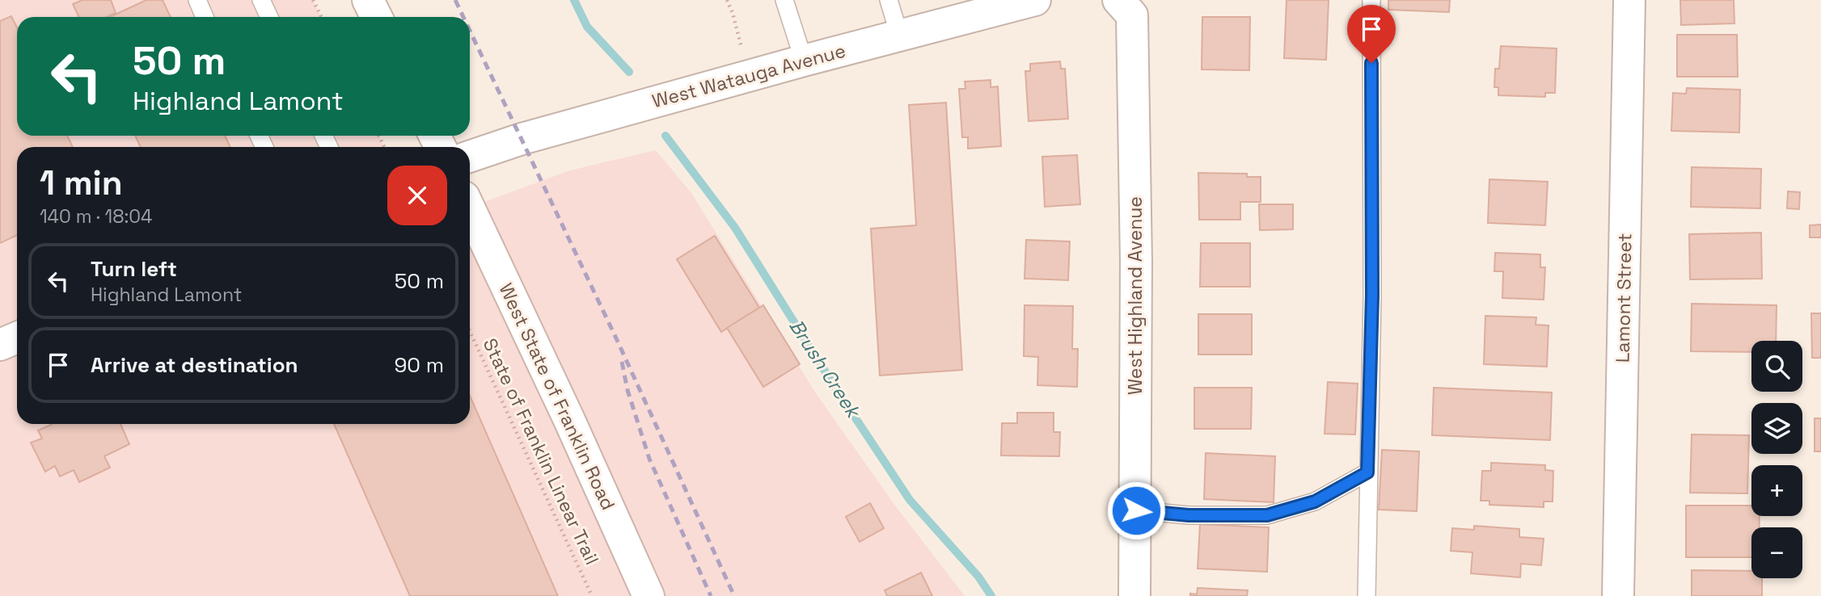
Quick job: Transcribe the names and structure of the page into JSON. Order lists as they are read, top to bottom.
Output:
{
  "streets": {
    "street": [
      "West Watauga Avenue",
      "West Highland Avenue",
      "Lamont Street",
      "West State of Franklin Road"
    ],
    "path": ["State of Franklin Linear Trail"]
  },
  "water": ["Brush Creek"],
  "page": {
    "turn": ["50 m", "Highland Lamont"],
    "heading": ["1 min", "140 m · 18:04"],
    "list": [
      {
        "name": "Turn left",
        "note": "Highland Lamont",
        "value": "50 m"
      },
      {
        "name": "Arrive at destination",
        "value": "90 m"
      }
    ],
    "map_buttons": ["+", "−"]
  }
}
